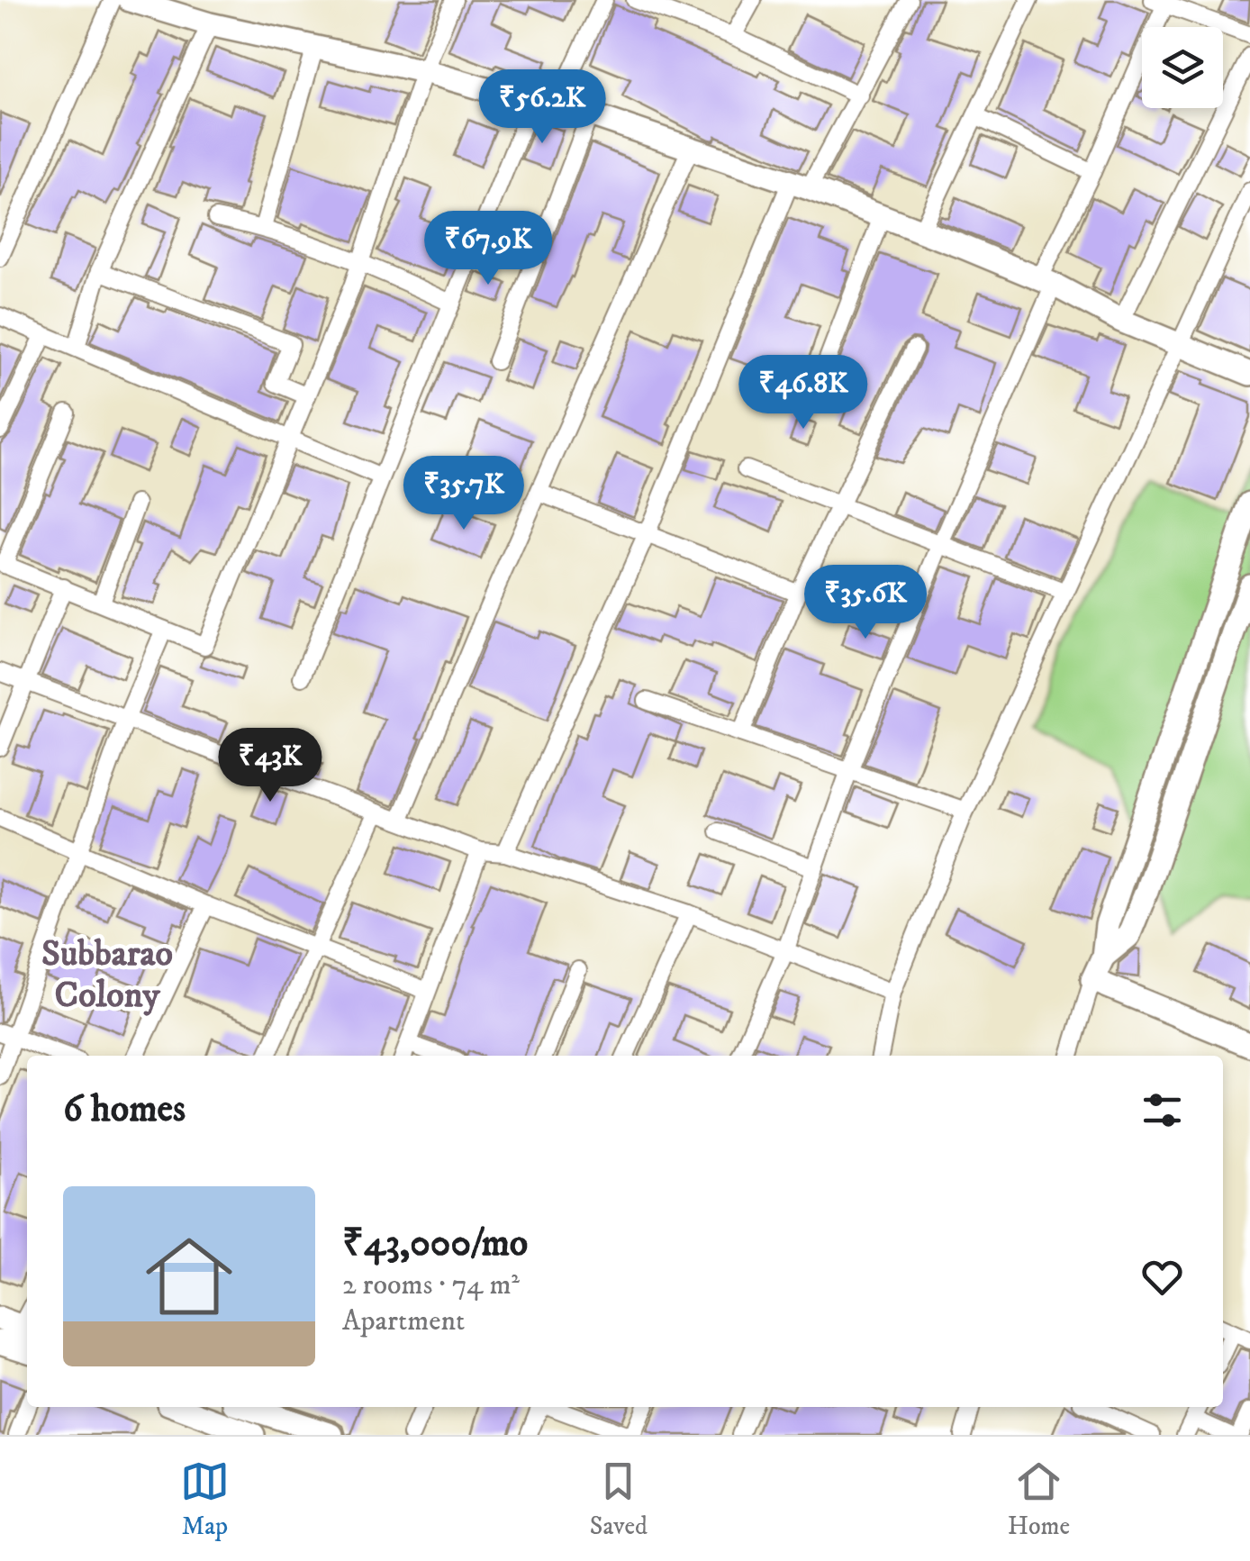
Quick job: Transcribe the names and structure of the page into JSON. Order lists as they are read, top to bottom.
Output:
{
  "districts": ["Subbarao Colony"],
  "page": {
    "price": [
      "₹56.2K",
      "₹67.9K",
      "₹46.8K",
      "₹35.7K",
      "₹35.6K",
      "₹43K"
    ],
    "heading": "6 homes",
    "list": [
      {
        "name": "₹43,000/mo",
        "note": "2 rooms · 74 m² · Apartment"
      }
    ],
    "tabs": ["Map", "Saved", "Home"]
  }
}
